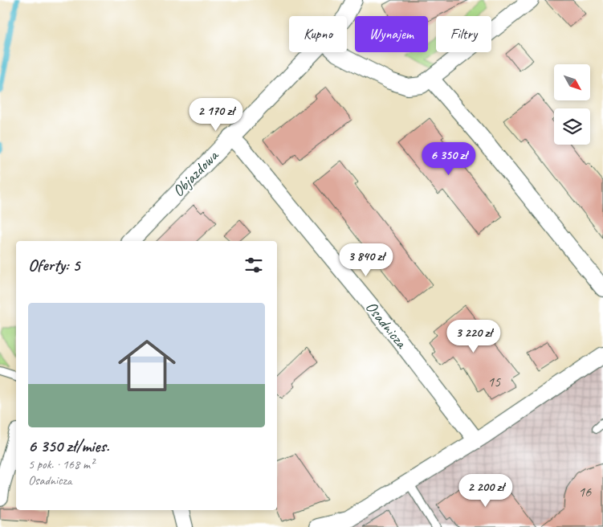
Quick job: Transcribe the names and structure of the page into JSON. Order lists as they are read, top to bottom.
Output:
{
  "streets": {
    "street": ["Objazdowa", "Osadnicza"]
  },
  "crossings": [
    ["Objazdowa", "Osadnicza"]
  ],
  "house_numbers": ["15", "16"],
  "north": "bottom right",
  "page": {
    "chip": ["Kupno", "Wynajem", "Filtry"],
    "price": [
      "2 170 zł",
      "6 350 zł",
      "3 840 zł",
      "3 220 zł",
      "2 200 zł"
    ],
    "heading": "Oferty: 5",
    "list": [
      {
        "name": "6 350 zł/mies.",
        "note": "5 pok. · 168 m² · Osadnicza"
      }
    ]
  }
}
